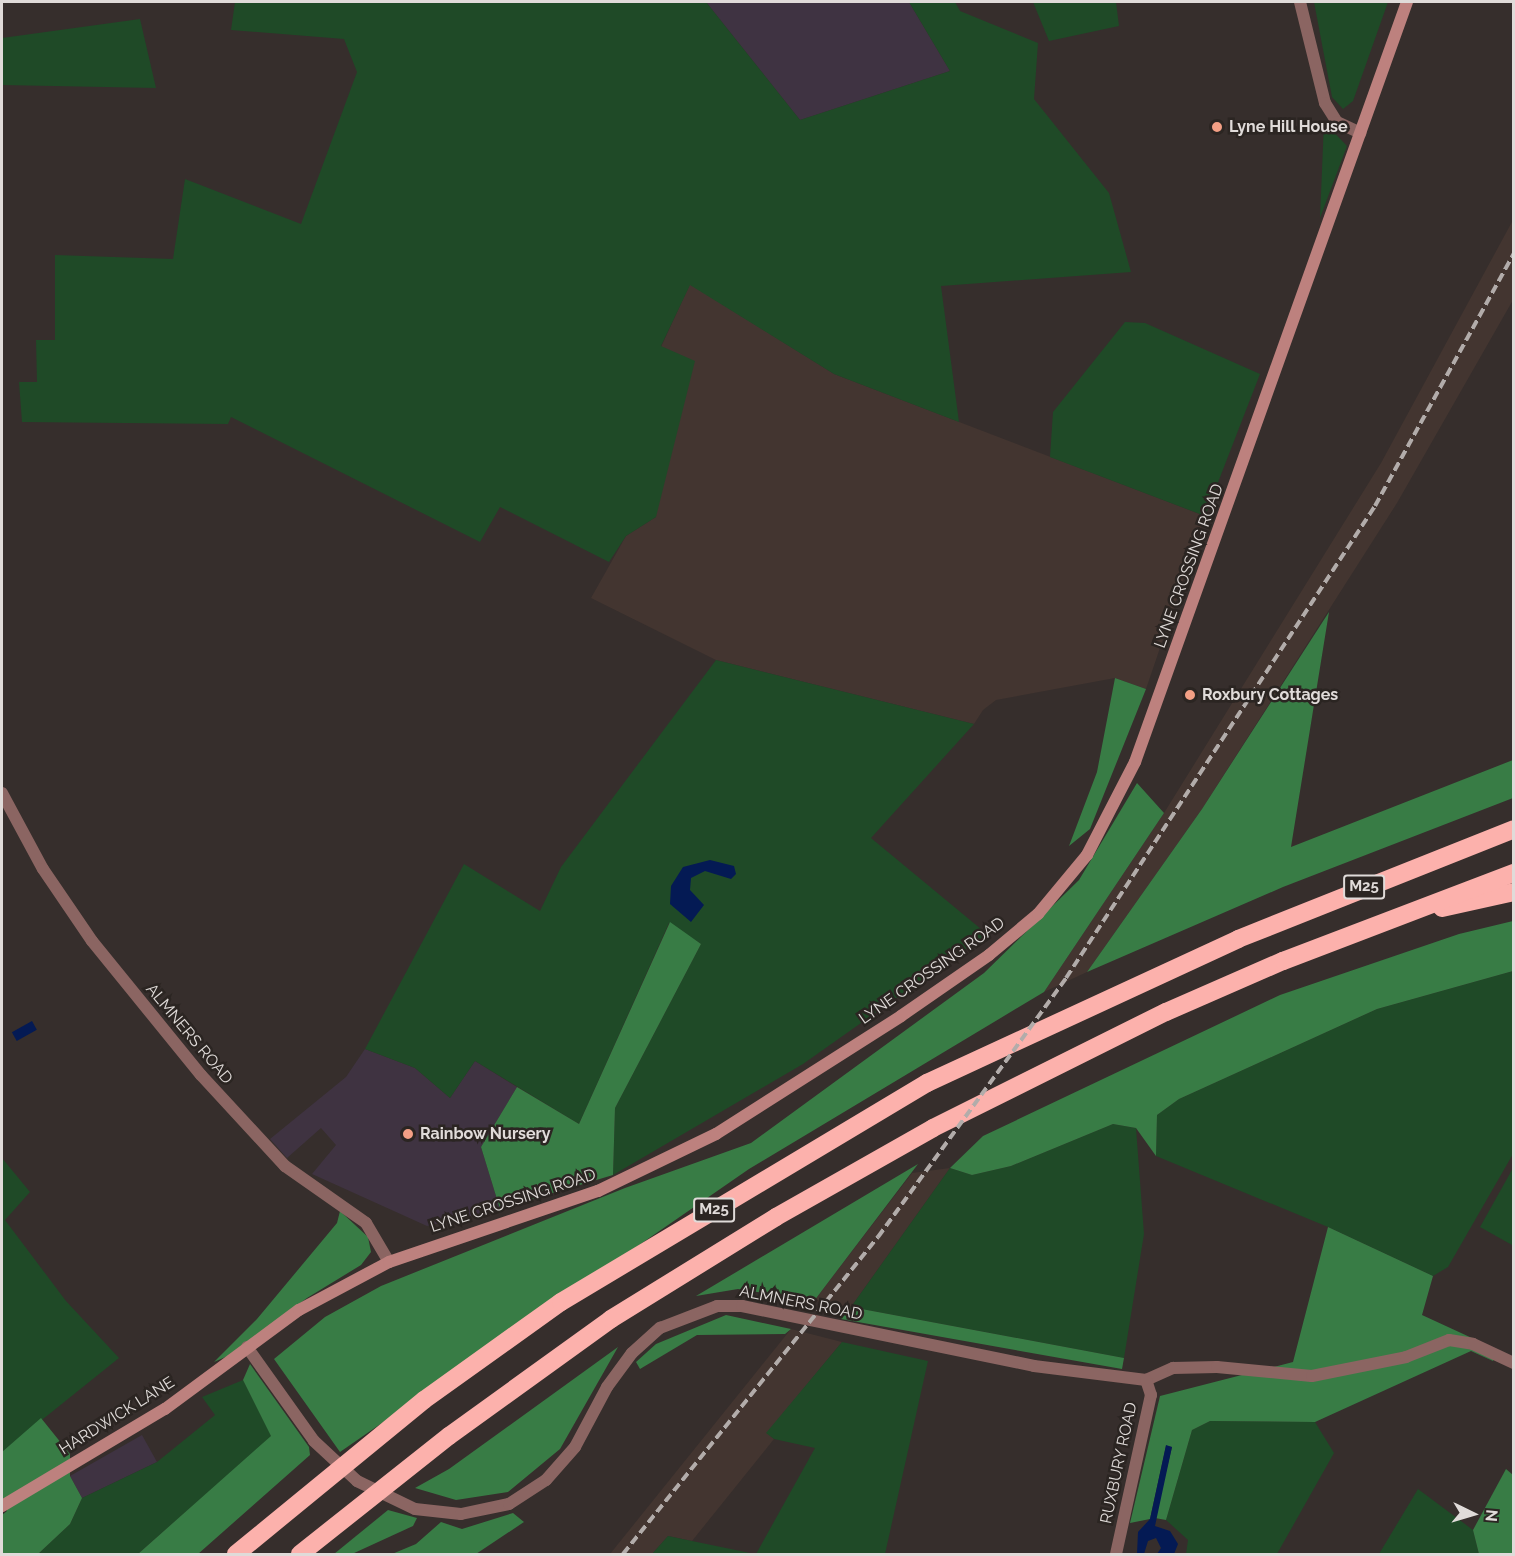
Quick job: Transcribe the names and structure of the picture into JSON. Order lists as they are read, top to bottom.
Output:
{
  "streets": {
    "highway": ["M25"],
    "street": [
      "LYNE CROSSING ROAD",
      "ALMNERS ROAD",
      "HARDWICK LANE",
      "RUXBURY ROAD"
    ]
  },
  "crossings": [
    ["LYNE CROSSING ROAD", "ALMNERS ROAD"],
    ["LYNE CROSSING ROAD", "HARDWICK LANE"],
    ["ALMNERS ROAD", "HARDWICK LANE"],
    ["ALMNERS ROAD", "RUXBURY ROAD"]
  ],
  "places": ["Lyne Hill House", "Roxbury Cottages", "Rainbow Nursery"],
  "north": "right"
}
